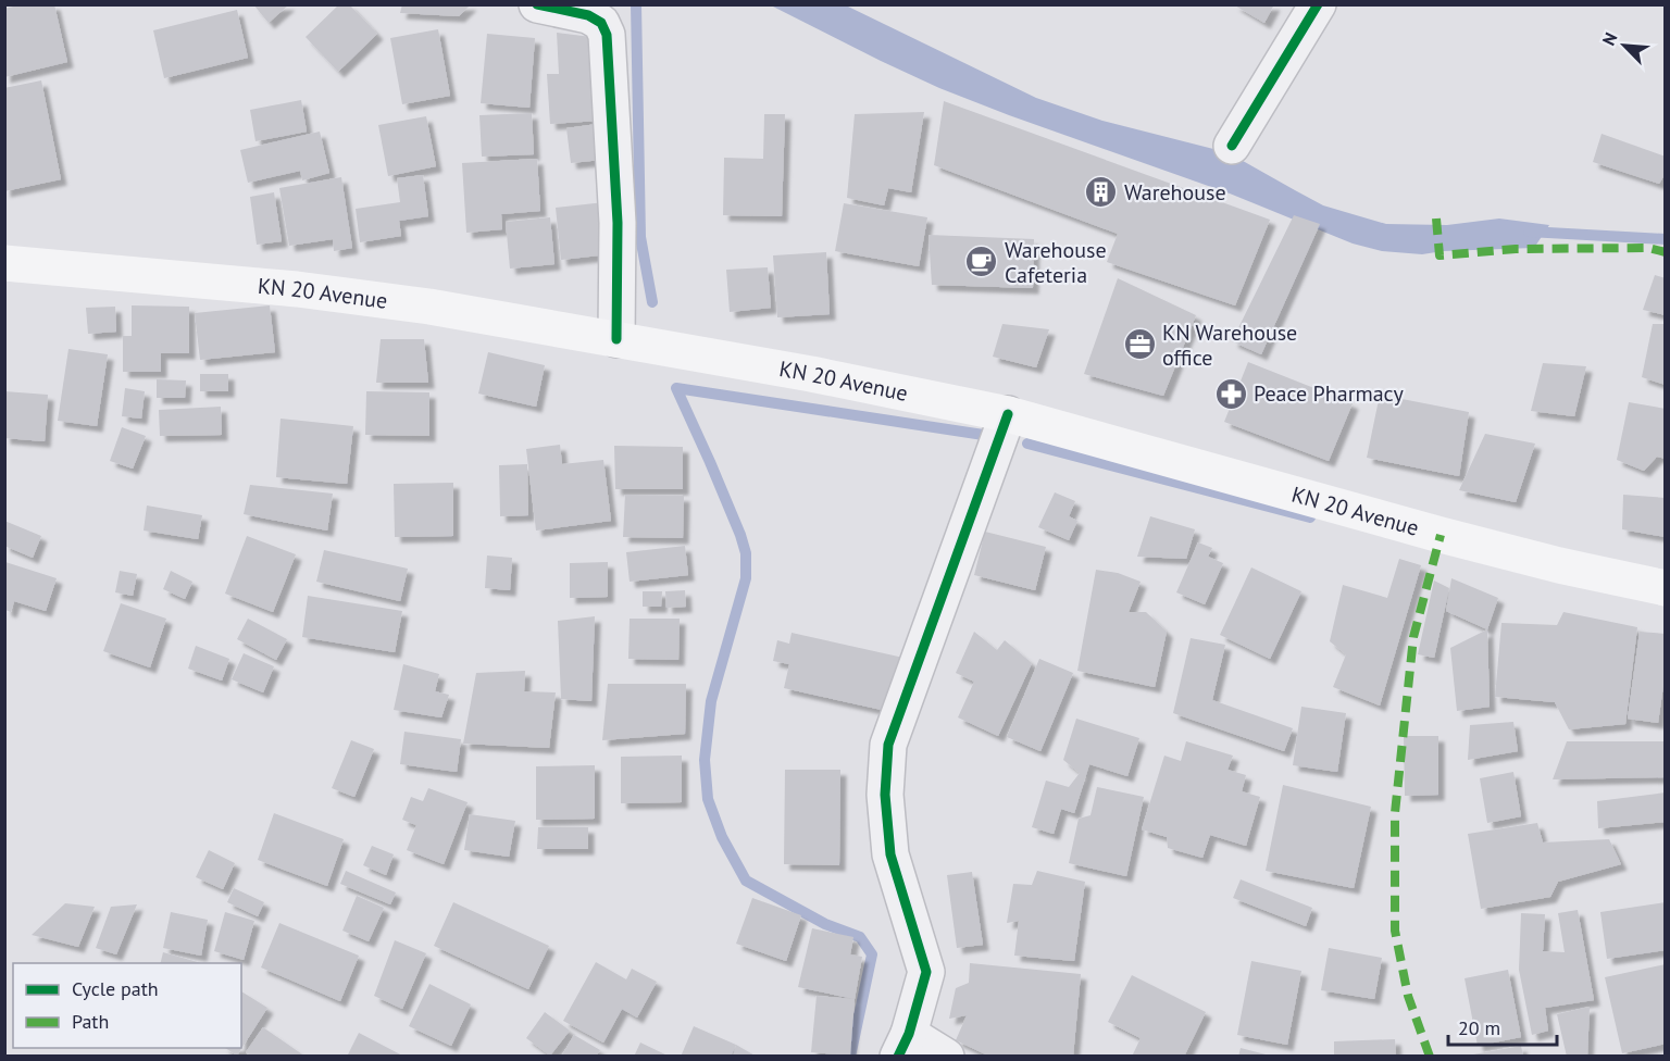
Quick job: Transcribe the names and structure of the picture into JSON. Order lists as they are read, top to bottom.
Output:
{
  "streets": {
    "main road": ["KN 20 Avenue"]
  },
  "places": {
    "building": ["Warehouse"],
    "cafe": ["Warehouse Cafeteria"],
    "office": ["KN Warehouse office"],
    "pharmacy": ["Peace Pharmacy"]
  },
  "legend": ["Cycle path", "Path"],
  "scale_bar": "20 m",
  "north": "top left"
}
